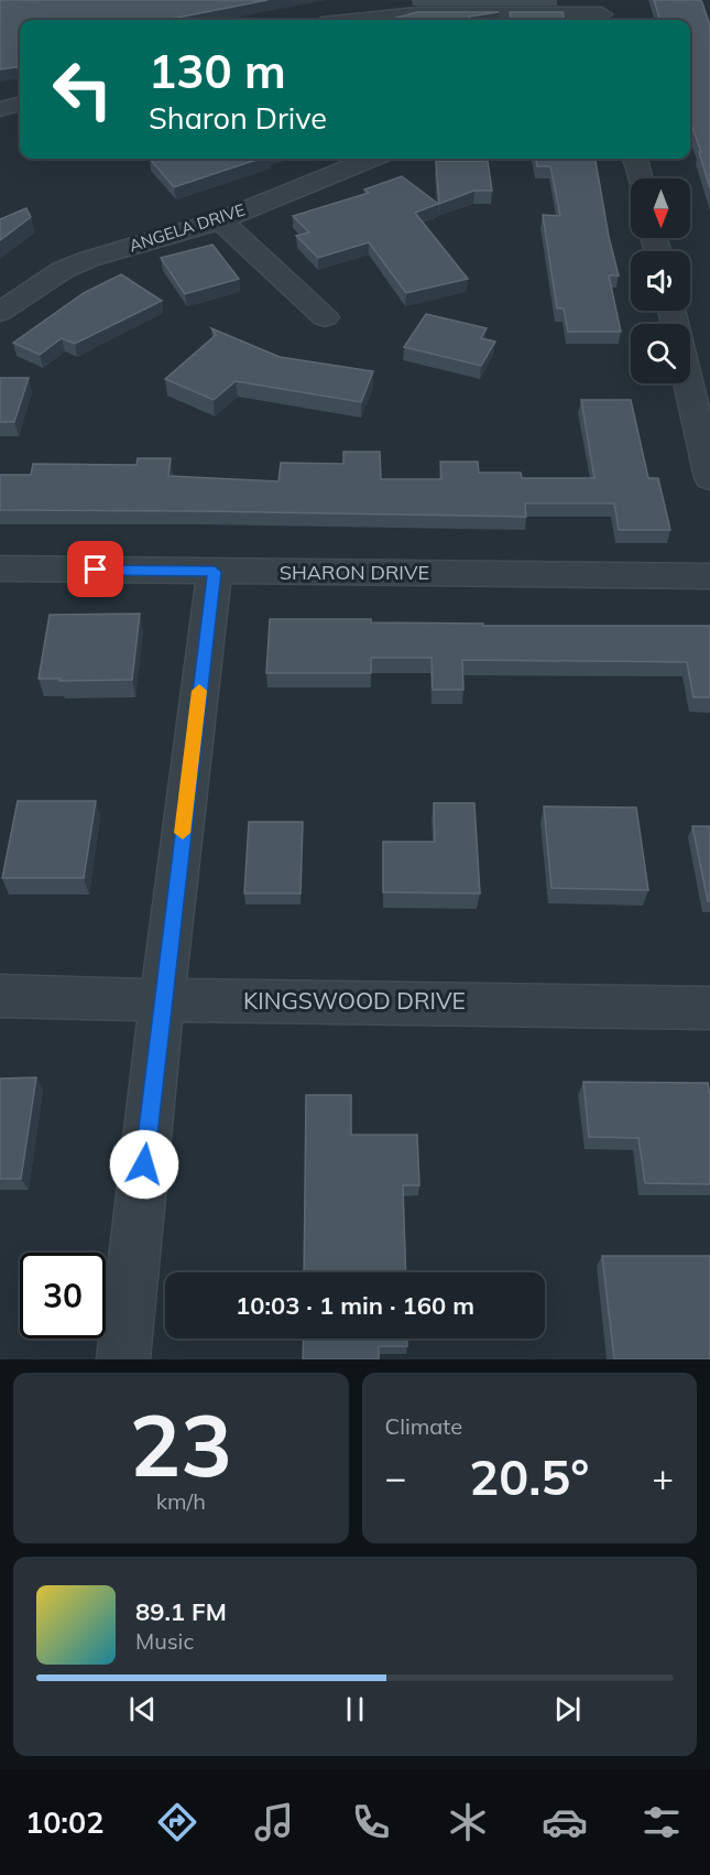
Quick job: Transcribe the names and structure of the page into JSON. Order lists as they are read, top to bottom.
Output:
{
  "streets": {
    "street": ["ANGELA DRIVE", "SHARON DRIVE", "KINGSWOOD DRIVE"]
  },
  "north": "bottom",
  "page": {
    "turn": ["130 m", "Sharon Drive"],
    "limit": "30",
    "trip": "10:03 · 1 min · 160 m",
    "tile": [
      ["23", "km/h"],
      "Climate"
    ],
    "heat": ["−", "20.5°", "+"],
    "song": ["89.1 FM", "Music"],
    "tabs": "10:02"
  }
}
